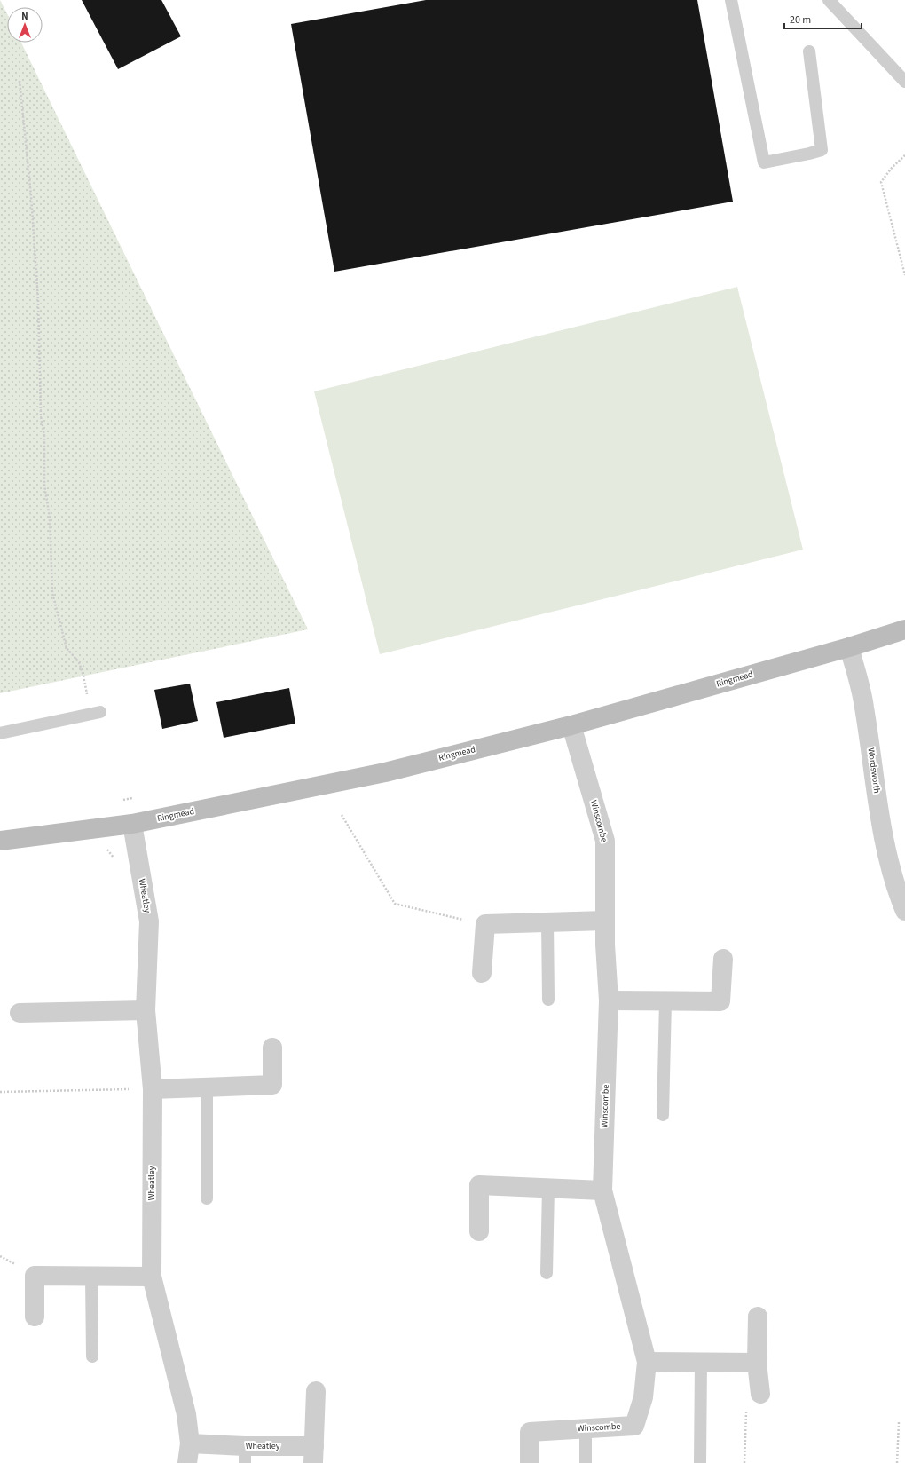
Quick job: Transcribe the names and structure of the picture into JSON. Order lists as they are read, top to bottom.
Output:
{
  "streets": {
    "street": [
      "Ringmead",
      "Wordsworth",
      "Winscombe",
      "Wheatley"
    ]
  },
  "crossings": [
    ["Ringmead", "Wordsworth"],
    ["Ringmead", "Winscombe"],
    ["Ringmead", "Wheatley"]
  ],
  "scale_bar": "20 m",
  "north": "top"
}
